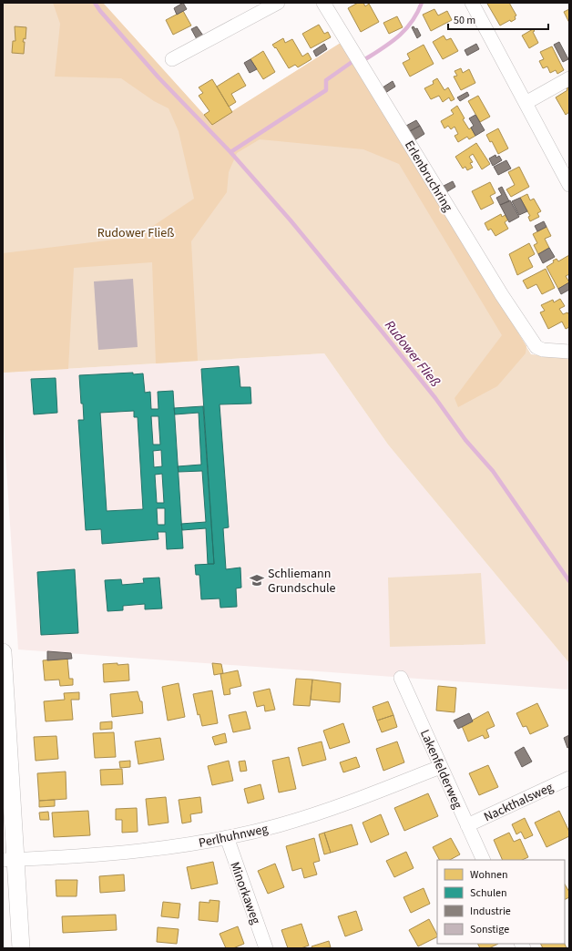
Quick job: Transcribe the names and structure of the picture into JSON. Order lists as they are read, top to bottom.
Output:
{
  "streets": {
    "street": [
      "Erlenbruchring",
      "Lakenfelderweg",
      "Nackthalsweg",
      "Perlhuhnweg",
      "Minorkaweg"
    ]
  },
  "crossings": [
    ["Lakenfelderweg", "Nackthalsweg"],
    ["Lakenfelderweg", "Perlhuhnweg"],
    ["Perlhuhnweg", "Minorkaweg"]
  ],
  "water": ["Rudower Fließ"],
  "parks": ["Rudower Fließ"],
  "places": {
    "school or university": ["Schliemann Grundschule"]
  },
  "legend": [
    "Wohnen",
    "Schulen",
    "Industrie",
    "Sonstige"
  ],
  "scale_bar": "50 m"
}
